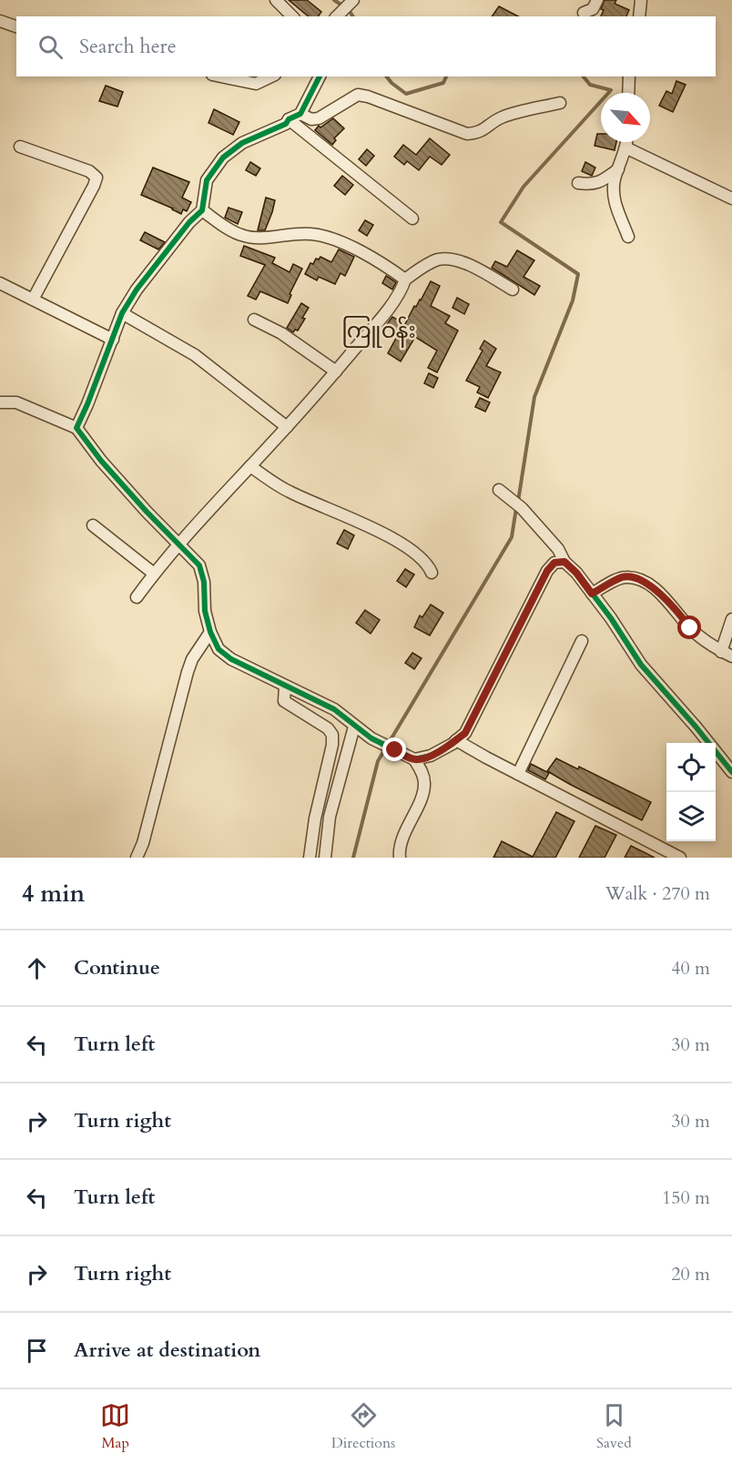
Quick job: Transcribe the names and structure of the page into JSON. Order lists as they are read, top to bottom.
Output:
{
  "districts": ["ကြူဝန်း"],
  "north": "bottom right",
  "page": {
    "search": "Search here",
    "heading": ["4 min", "Walk · 270 m"],
    "list": [
      ["Continue", "40 m"],
      ["Turn left", "30 m"],
      ["Turn right", "30 m"],
      ["Turn left", "150 m"],
      ["Turn right", "20 m"],
      "Arrive at destination"
    ],
    "nav": ["Map", "Directions", "Saved"]
  }
}
